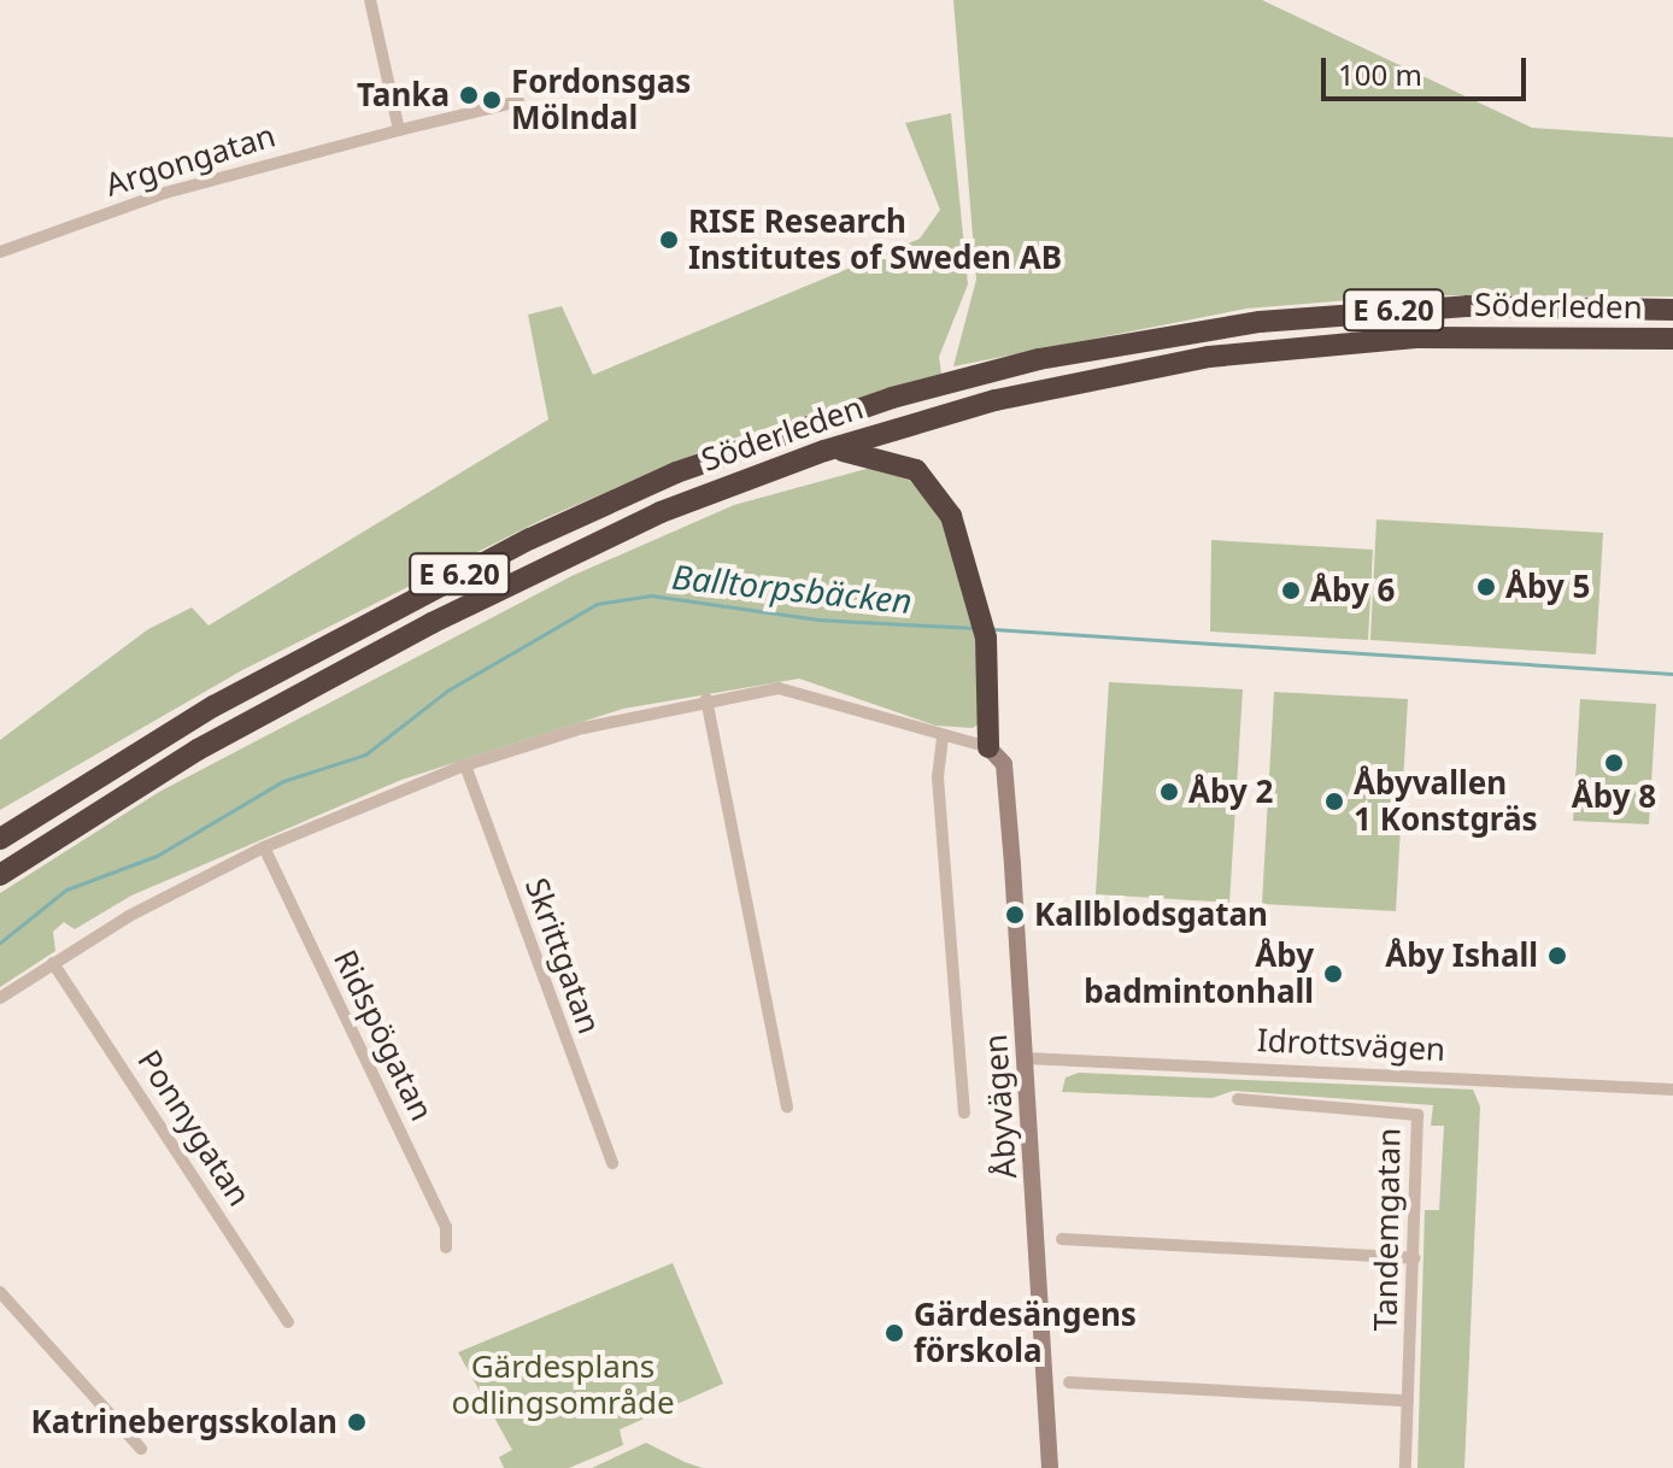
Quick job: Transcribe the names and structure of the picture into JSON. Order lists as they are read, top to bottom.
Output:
{
  "streets": {
    "highway": ["Söderleden", "E 6.20"],
    "street": [
      "Argongatan",
      "Skrittgatan",
      "Ridspögatan",
      "Idrottsvägen",
      "Åbyvägen",
      "Ponnygatan",
      "Tandemgatan"
    ]
  },
  "crossings": [
    ["Idrottsvägen", "Åbyvägen"]
  ],
  "water": ["Balltorpsbäcken"],
  "parks": ["Gärdesplans odlingsområde"],
  "places": [
    "Tanka",
    "Fordonsgas Mölndal",
    "RISE Research Institutes of Sweden AB",
    "Åby 5",
    "Åby 6",
    "Åby 8",
    "Åby 2",
    "Åbyvallen 1 Konstgräs",
    "Kallblodsgatan",
    "Åby Ishall",
    "Åby badmintonhall",
    "Gärdesängens förskola",
    "Katrinebergsskolan"
  ],
  "scale_bar": "100 m"
}
